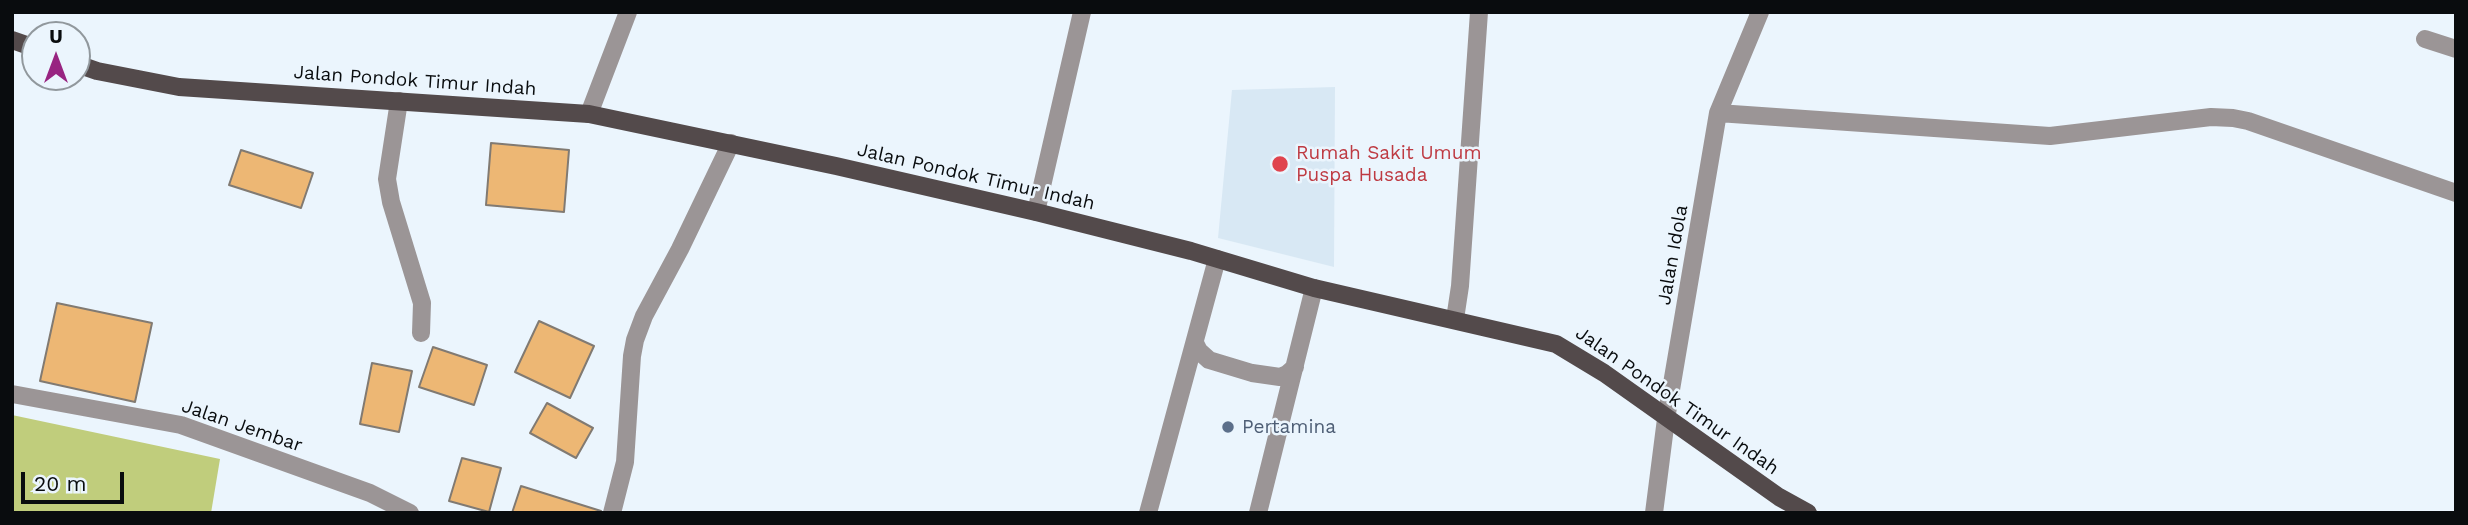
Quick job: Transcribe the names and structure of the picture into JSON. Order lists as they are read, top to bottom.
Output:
{
  "streets": {
    "main road": ["Jalan Pondok Timur Indah"],
    "street": ["Jalan Idola", "Jalan Jembar"]
  },
  "crossings": [
    ["Jalan Pondok Timur Indah", "Jalan Idola"]
  ],
  "places": ["Rumah Sakit Umum Puspa Husada", "Pertamina"],
  "scale_bar": "20 m",
  "north": "top"
}
